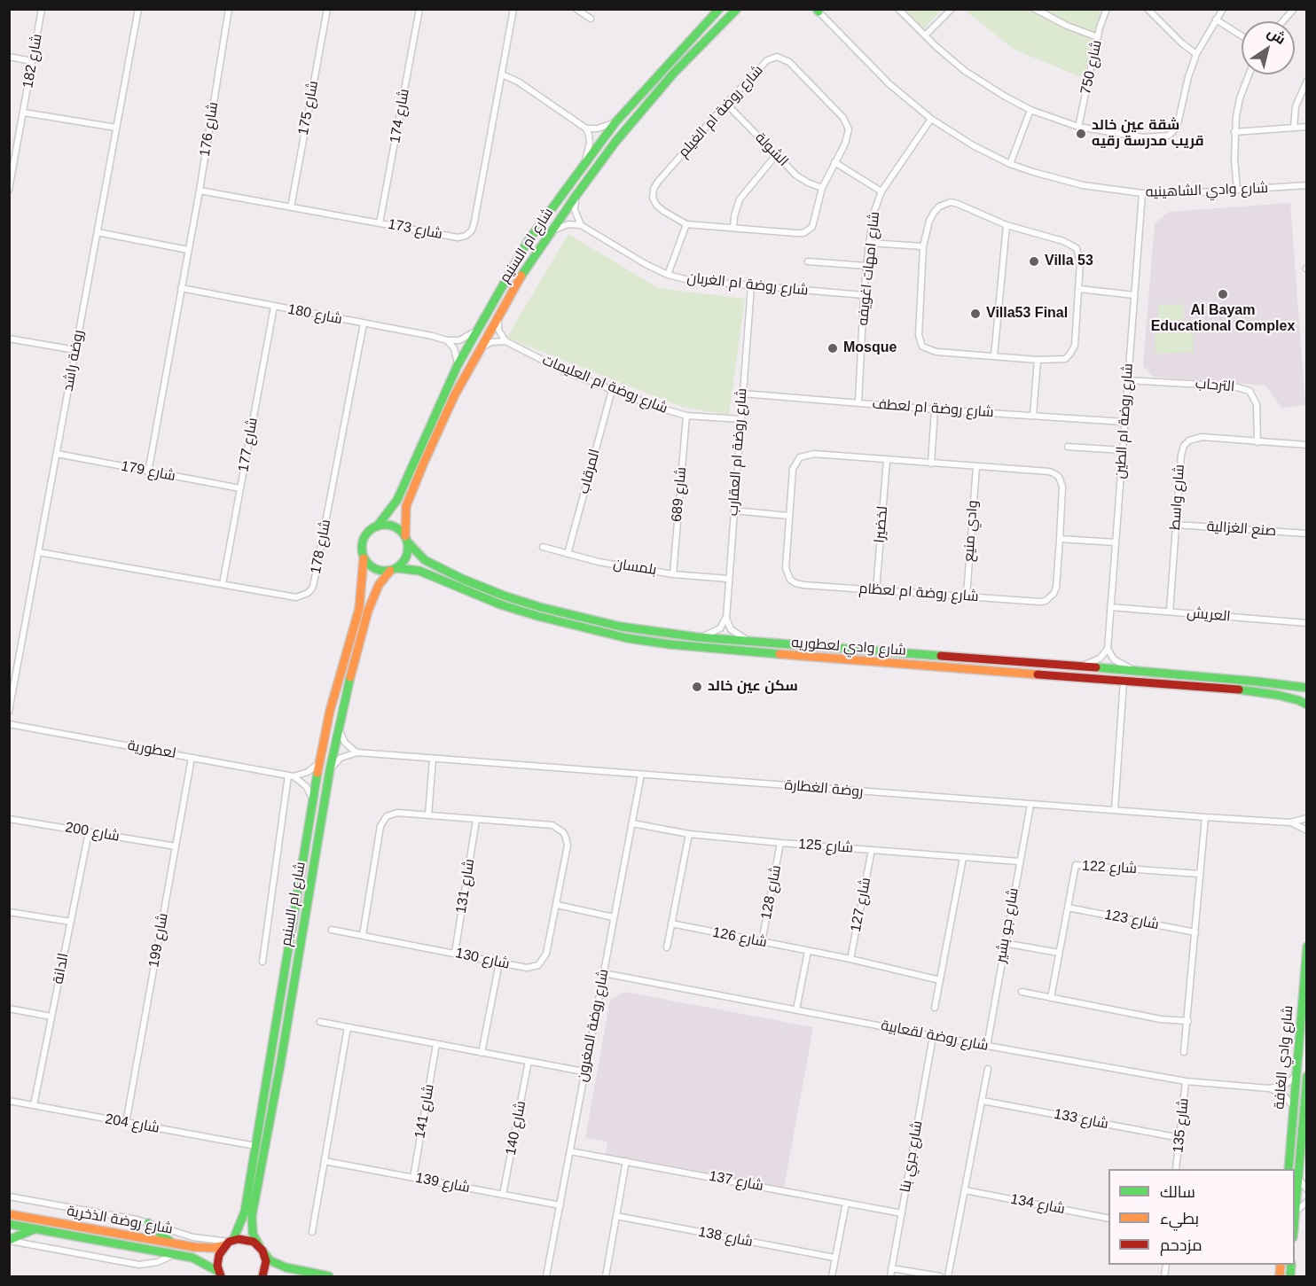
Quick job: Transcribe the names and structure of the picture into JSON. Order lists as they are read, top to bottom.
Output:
{
  "streets": {
    "main road": [
      "شارع ام السنيم",
      "شارع وادي لعطوريه",
      "شارع وادي الغافة",
      "شارع روضة الذخرية"
    ],
    "street": [
      "شارع 182",
      "شارع 750",
      "شارع 175",
      "شارع روضة ام الغيلم",
      "شارع 174",
      "شارع 176",
      "الشولة",
      "شارع وادي الشاهينيه",
      "شارع 173",
      "شارع امهات اغويفه",
      "شارع روضة ام الغربان",
      "شارع 180",
      "روضة راشد",
      "شارع روضة ام العليمات",
      "الترحاب",
      "شارع روضة ام لعطف",
      "شارع روضة ام الطين",
      "شارع 177",
      "شارع روضة ام العقارب",
      "شارع 179",
      "المرقاب",
      "شارع 689",
      "شارع واسط",
      "لخضيرا",
      "صنع الغزالية",
      "وادي منيع",
      "شارع 178",
      "بلمسان",
      "شارع روضة ام لعظام",
      "العريش",
      "لعطورية",
      "روضة الغطارة",
      "شارع 200",
      "شارع 125",
      "شارع 122",
      "شارع 131",
      "شارع 128",
      "شارع 127",
      "شارع 123",
      "شارع جو بشير",
      "شارع 126",
      "شارع 199",
      "شارع 130",
      "الدانة",
      "شارع روضة المغرون",
      "شارع روضة لقعابية",
      "شارع 141",
      "شارع 133",
      "شارع 204",
      "شارع 135",
      "شارع 140",
      "شارع جري بنا",
      "شارع 137",
      "شارع 139",
      "شارع 134",
      "شارع 138"
    ]
  },
  "crossings": [
    ["شارع 175", "شارع 173"],
    ["شارع روضة ام الغيلم", "الشولة"],
    ["شارع 174", "شارع 173"],
    ["شارع 176", "شارع 173"],
    ["شارع 176", "شارع 180"],
    ["شارع 176", "شارع 179"],
    ["شارع وادي الشاهينيه", "شارع امهات اغويفه"],
    ["شارع وادي الشاهينيه", "شارع روضة ام الطين"],
    ["شارع ام السنيم", "شارع 180"],
    ["شارع ام السنيم", "شارع وادي لعطوريه"],
    ["شارع ام السنيم", "شارع 204"],
    ["شارع ام السنيم", "شارع روضة الذخرية"],
    ["شارع امهات اغويفه", "شارع روضة ام الغربان"],
    ["شارع امهات اغويفه", "شارع روضة ام لعطف"],
    ["شارع روضة ام الغربان", "شارع روضة ام العقارب"],
    ["شارع 180", "شارع 177"],
    ["شارع 180", "شارع 178"],
    ["روضة راشد", "شارع 179"],
    ["روضة راشد", "شارع 178"],
    ["شارع روضة ام العليمات", "شارع روضة ام العقارب"],
    ["شارع روضة ام العليمات", "المرقاب"],
    ["شارع روضة ام العليمات", "شارع 689"],
    ["الترحاب", "شارع روضة ام الطين"],
    ["الترحاب", "شارع واسط"],
    ["شارع روضة ام لعطف", "شارع روضة ام الطين"],
    ["شارع روضة ام لعطف", "شارع روضة ام العقارب"],
    ["شارع روضة ام الطين", "العريش"],
    ["شارع 177", "شارع 179"],
    ["شارع 177", "شارع 178"],
    ["شارع روضة ام العقارب", "بلمسان"],
    ["المرقاب", "بلمسان"],
    ["شارع 689", "بلمسان"],
    ["شارع واسط", "صنع الغزالية"],
    ["شارع واسط", "العريش"],
    ["لخضيرا", "شارع روضة ام لعظام"],
    ["وادي منيع", "شارع روضة ام لعظام"],
    ["لعطورية", "شارع 199"],
    ["روضة الغطارة", "شارع جو بشير"],
    ["روضة الغطارة", "شارع روضة المغرون"],
    ["شارع 200", "شارع 199"],
    ["شارع 200", "الدانة"],
    ["شارع 125", "شارع 128"],
    ["شارع 125", "شارع 127"],
    ["شارع 125", "شارع جو بشير"],
    ["شارع 125", "شارع روضة المغرون"],
    ["شارع 122", "شارع 123"],
    ["شارع 131", "شارع 130"],
    ["شارع 128", "شارع 126"],
    ["شارع 127", "شارع 126"],
    ["شارع جو بشير", "شارع روضة لقعابية"],
    ["شارع 199", "شارع 204"],
    ["الدانة", "شارع 204"],
    ["شارع روضة المغرون", "شارع روضة لقعابية"],
    ["شارع روضة المغرون", "شارع 137"],
    ["شارع روضة المغرون", "شارع 139"],
    ["شارع روضة لقعابية", "شارع وادي الغافة"],
    ["شارع روضة لقعابية", "شارع 135"],
    ["شارع روضة لقعابية", "شارع جري بنا"],
    ["شارع 141", "شارع 139"],
    ["شارع 133", "شارع 135"],
    ["شارع 140", "شارع 139"],
    ["شارع جري بنا", "شارع 137"]
  ],
  "places": [
    "شقة عين خالد قريب مدرسة رقيه",
    "Villa 53",
    "Al Bayam Educational Complex",
    "Villa53 Final",
    "Mosque",
    "سكن عين خالد"
  ],
  "legend": ["سالك", "بطيء", "مزدحم"],
  "north": "top right"
}
